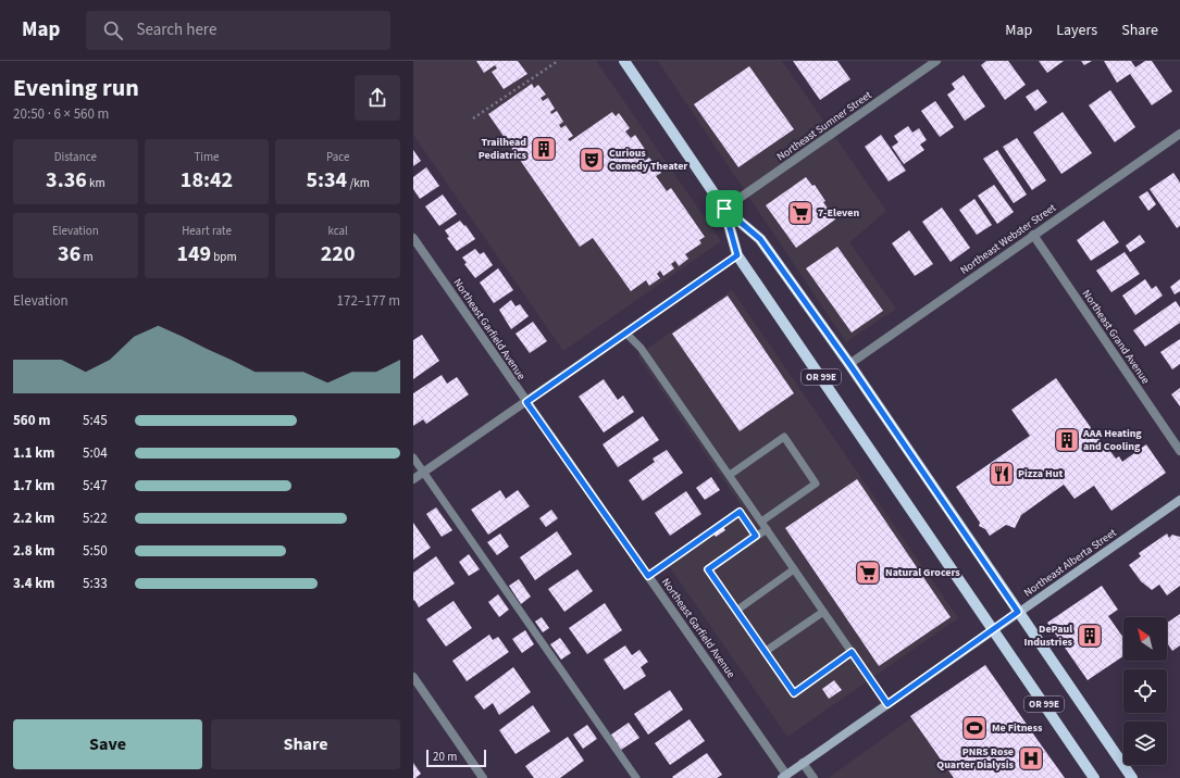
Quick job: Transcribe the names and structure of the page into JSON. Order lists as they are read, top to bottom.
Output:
{
  "streets": {
    "main road": ["OR 99E"],
    "street": [
      "Northeast Sumner Street",
      "Northeast Webster Street",
      "Northeast Garfield Avenue",
      "Northeast Grand Avenue",
      "Northeast Alberta Street"
    ]
  },
  "crossings": [
    ["Northeast Sumner Street", "OR 99E"],
    ["Northeast Webster Street", "Northeast Grand Avenue"],
    ["Northeast Webster Street", "OR 99E"],
    ["Northeast Garfield Avenue", "Northeast Alberta Street"],
    ["OR 99E", "Northeast Alberta Street"]
  ],
  "places": {
    "building": ["Trailhead Pediatrics", "AAA Heating and Cooling", "DePaul Industries"],
    "theatre": ["Curious Comedy Theater"],
    "supermarket": ["7-Eleven", "Natural Grocers"],
    "restaurant": ["Pizza Hut"],
    "sports": ["Me Fitness"],
    "hospital": ["PNRS Rose Quarter Dialysis"]
  },
  "scale_bar": "20 m",
  "north": "top left",
  "page": {
    "header": "Map",
    "search": "Search here",
    "nav": ["Map", "Layers", "Share"],
    "heading": ["Evening run", "20:50 · 6 × 560 m"],
    "stats": [
      ["Distance", "3.36 km"],
      ["Time", "18:42"],
      ["Pace", "5:34 /km"],
      ["Elevation", "36 m"],
      ["Heart rate", "149 bpm"],
      ["kcal", "220"]
    ],
    "chart": ["Elevation", "172–177 m"],
    "list": [
      {
        "name": "560 m",
        "note": "5:45"
      },
      {
        "name": "1.1 km",
        "note": "5:04"
      },
      {
        "name": "1.7 km",
        "note": "5:47"
      },
      {
        "name": "2.2 km",
        "note": "5:22"
      },
      {
        "name": "2.8 km",
        "note": "5:50"
      },
      {
        "name": "3.4 km",
        "note": "5:33"
      }
    ],
    "buttons": ["Save", "Share"],
    "scale": "20 m"
  }
}
